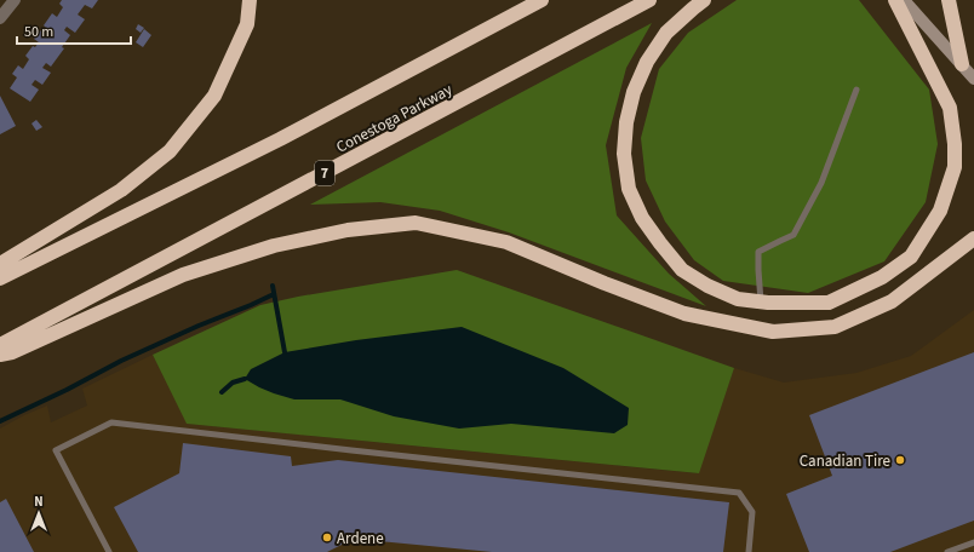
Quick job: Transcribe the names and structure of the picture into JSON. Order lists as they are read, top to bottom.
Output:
{
  "streets": {
    "highway": ["Conestoga Parkway", "7"]
  },
  "places": ["Canadian Tire", "Ardene"],
  "scale_bar": "50 m",
  "north": "top"
}
